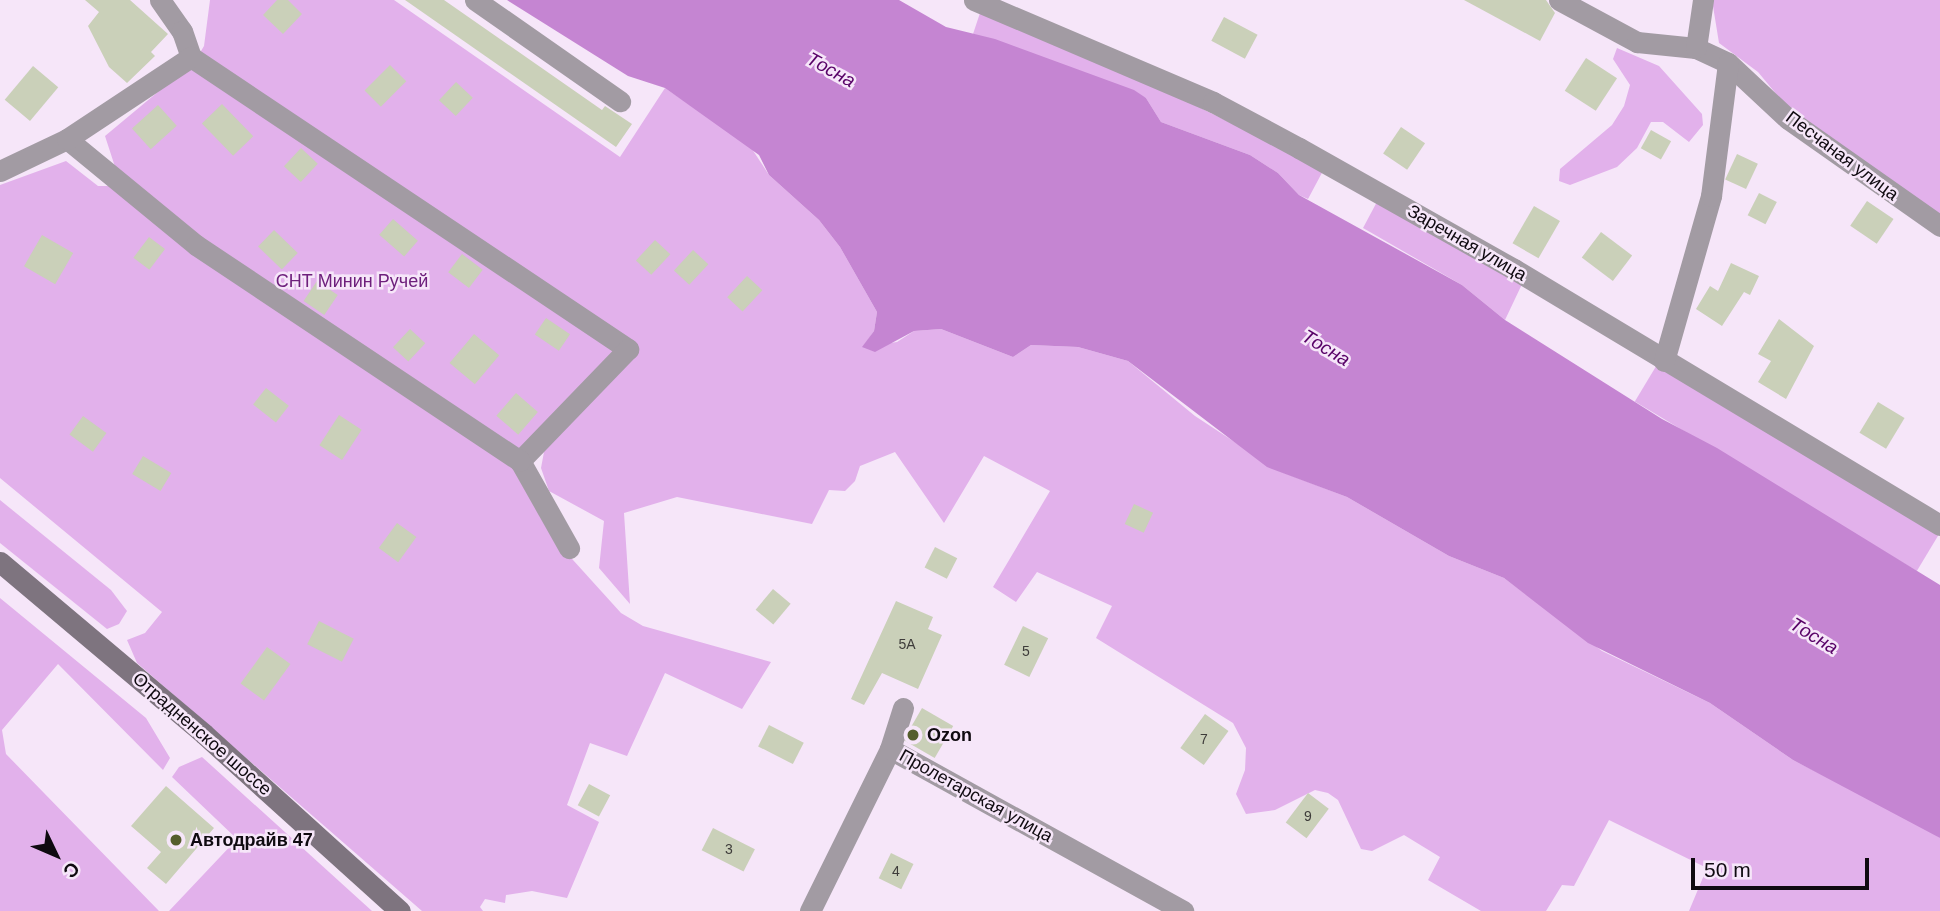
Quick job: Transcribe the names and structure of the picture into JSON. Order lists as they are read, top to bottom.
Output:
{
  "streets": {
    "main road": ["Отрадненское шоссе"],
    "street": ["Песчаная улица", "Заречная улица", "Пролетарская улица"]
  },
  "water": ["Тосна"],
  "parks": ["СНТ Минин Ручей"],
  "places": ["Ozon", "Автодрайв 47"],
  "house_numbers": [
    "5А",
    "5",
    "7",
    "9",
    "3",
    "4"
  ],
  "scale_bar": "50 m",
  "north": "bottom right"
}
